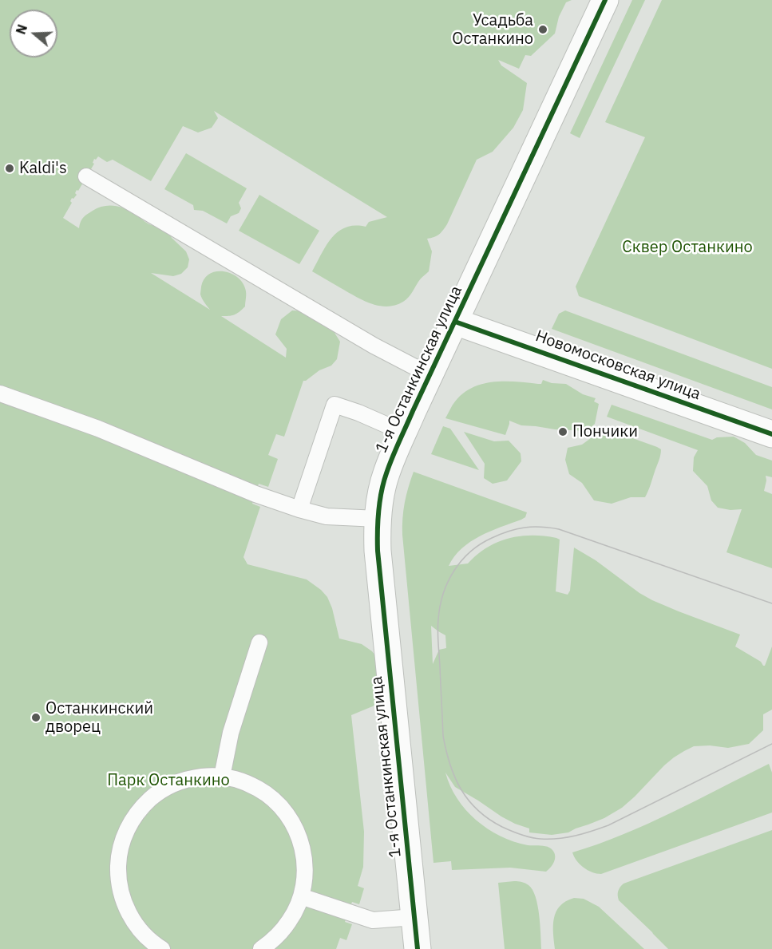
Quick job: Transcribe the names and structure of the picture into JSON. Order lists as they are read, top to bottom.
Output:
{
  "streets": {
    "street": ["Новомосковская улица", "1-я Останкинская улица"]
  },
  "crossings": [
    ["Новомосковская улица", "1-я Останкинская улица"]
  ],
  "parks": ["Сквер Останкино", "Парк Останкино"],
  "places": [
    "Усадьба Останкино",
    "Kaldi's",
    "Пончики",
    "Останкинский дворец"
  ],
  "north": "left"
}
